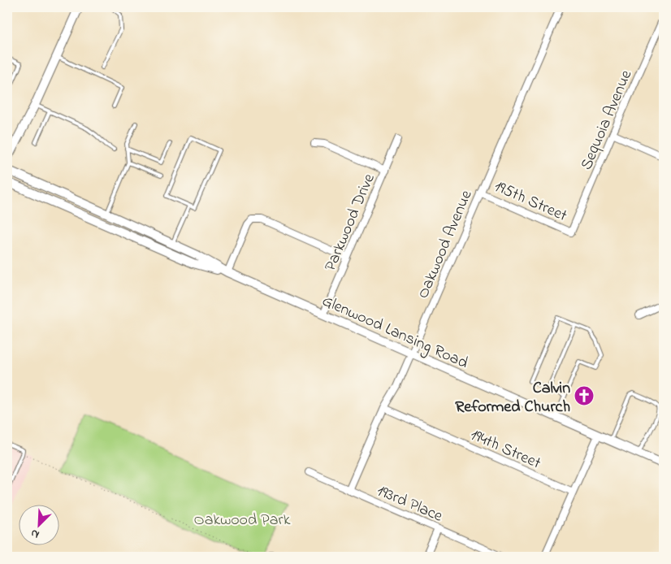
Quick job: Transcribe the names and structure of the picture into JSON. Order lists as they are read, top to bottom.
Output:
{
  "streets": {
    "main road": ["Glenwood Lansing Road"],
    "street": [
      "Sequoia Avenue",
      "195th Street",
      "Parkwood Drive",
      "Oakwood Avenue",
      "194th Street",
      "193rd Place"
    ]
  },
  "crossings": [
    ["Sequoia Avenue", "195th Street"],
    ["195th Street", "Oakwood Avenue"],
    ["Parkwood Drive", "Glenwood Lansing Road"],
    ["Oakwood Avenue", "Glenwood Lansing Road"],
    ["Oakwood Avenue", "194th Street"],
    ["Oakwood Avenue", "193rd Place"]
  ],
  "parks": ["Oakwood Park"],
  "places": {
    "church": ["Calvin Reformed Church"]
  },
  "north": "bottom left"
}
